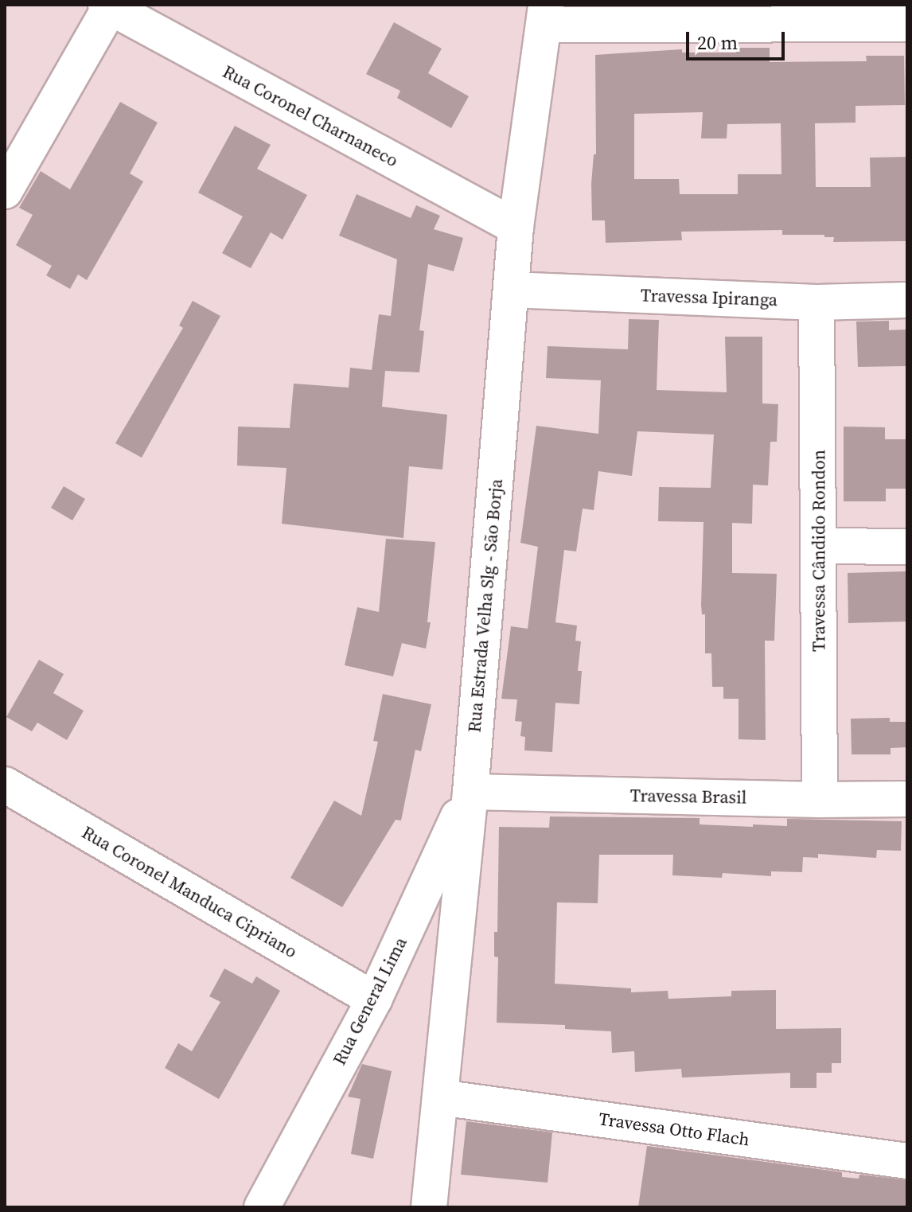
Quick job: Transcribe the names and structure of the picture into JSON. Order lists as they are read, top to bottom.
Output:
{
  "streets": {
    "street": [
      "Rua Coronel Charnaneco",
      "Travessa Ipiranga",
      "Travessa Cândido Rondon",
      "Rua Estrada Velha Slg - São Borja",
      "Travessa Brasil",
      "Rua Coronel Manduca Cipriano",
      "Rua General Lima",
      "Travessa Otto Flach"
    ]
  },
  "crossings": [
    ["Rua Coronel Charnaneco", "Rua Estrada Velha Slg - São Borja"],
    ["Travessa Ipiranga", "Travessa Cândido Rondon"],
    ["Travessa Ipiranga", "Rua Estrada Velha Slg - São Borja"],
    ["Travessa Cândido Rondon", "Travessa Brasil"],
    ["Rua Estrada Velha Slg - São Borja", "Travessa Brasil"],
    ["Rua Estrada Velha Slg - São Borja", "Rua General Lima"],
    ["Rua Estrada Velha Slg - São Borja", "Travessa Otto Flach"],
    ["Travessa Brasil", "Rua General Lima"],
    ["Rua Coronel Manduca Cipriano", "Rua General Lima"]
  ],
  "scale_bar": "20 m"
}
